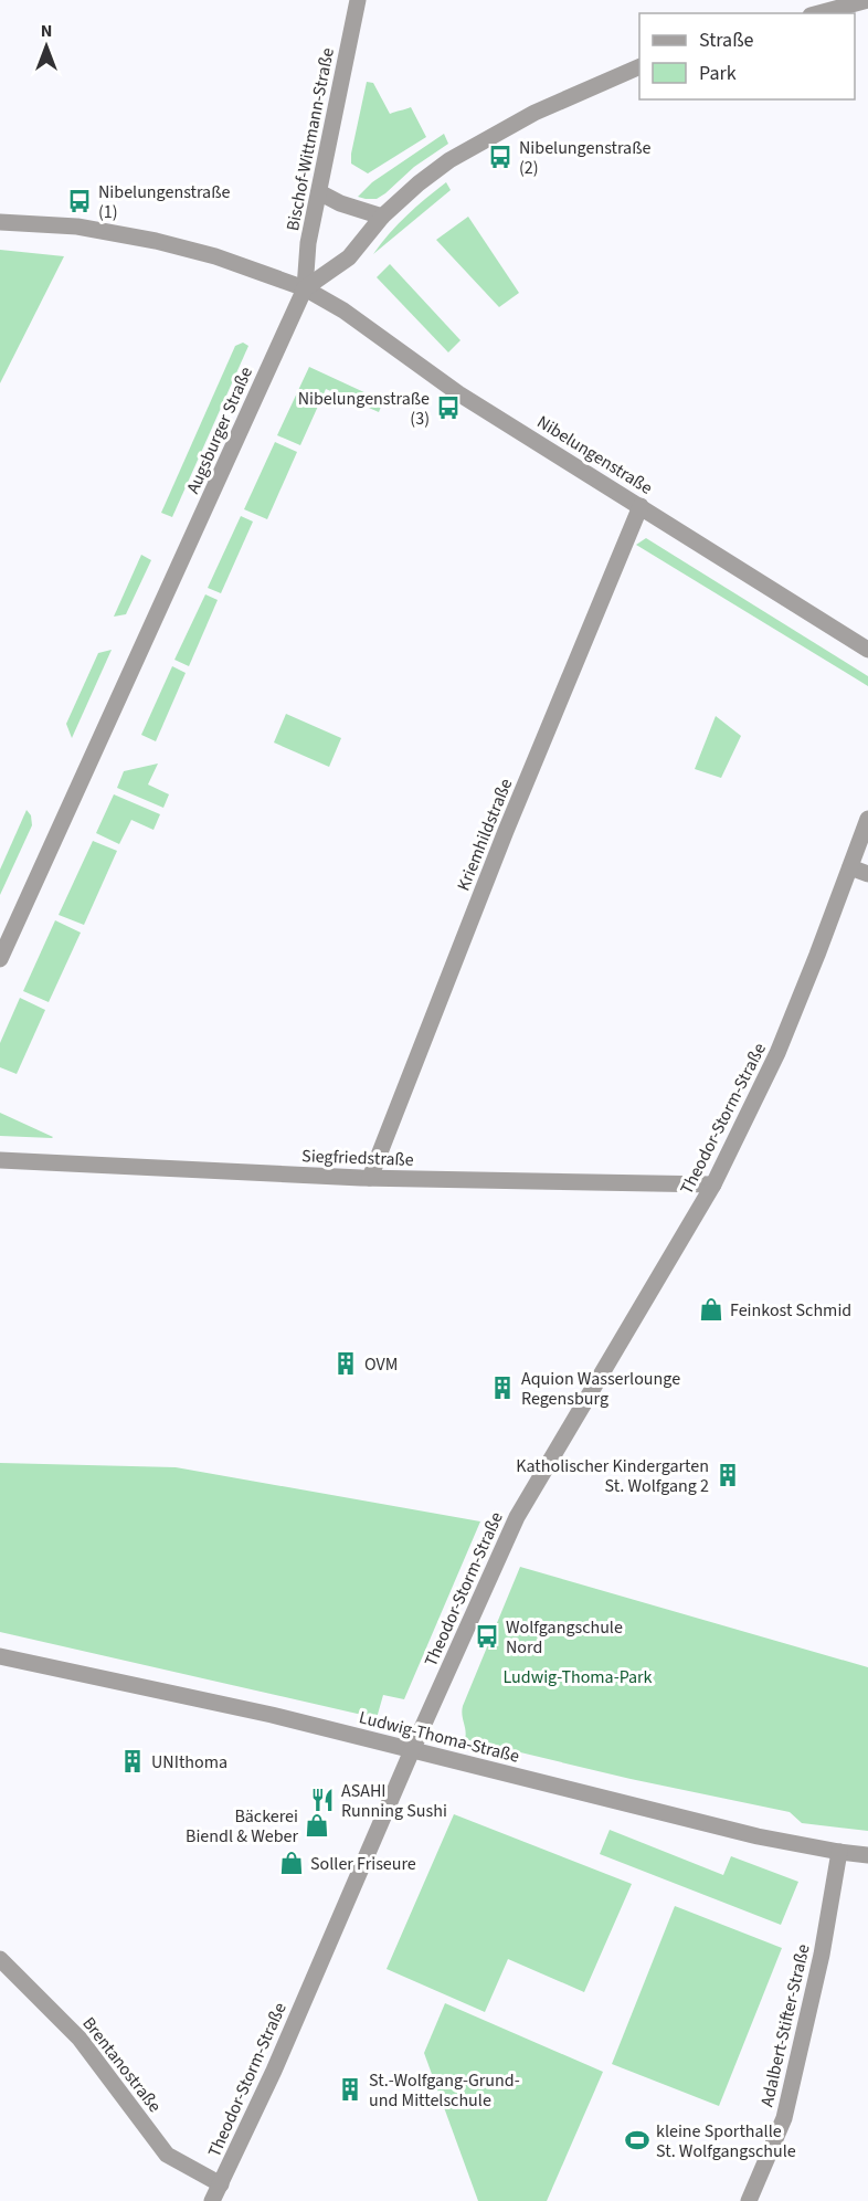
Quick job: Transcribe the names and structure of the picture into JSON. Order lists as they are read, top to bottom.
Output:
{
  "streets": {
    "street": [
      "Bischof-Wittmann-Straße",
      "Augsburger Straße",
      "Nibelungenstraße",
      "Kriemhildstraße",
      "Theodor-Storm-Straße",
      "Siegfriedstraße",
      "Ludwig-Thoma-Straße",
      "Adalbert-Stifter-Straße",
      "Brentanostraße"
    ]
  },
  "crossings": [
    ["Bischof-Wittmann-Straße", "Augsburger Straße"],
    ["Bischof-Wittmann-Straße", "Nibelungenstraße"],
    ["Augsburger Straße", "Nibelungenstraße"],
    ["Nibelungenstraße", "Kriemhildstraße"],
    ["Kriemhildstraße", "Siegfriedstraße"],
    ["Theodor-Storm-Straße", "Siegfriedstraße"],
    ["Theodor-Storm-Straße", "Ludwig-Thoma-Straße"],
    ["Theodor-Storm-Straße", "Brentanostraße"],
    ["Ludwig-Thoma-Straße", "Adalbert-Stifter-Straße"]
  ],
  "parks": ["Ludwig-Thoma-Park"],
  "places": {
    "bus stop": [
      "Nibelungenstraße (2)",
      "Nibelungenstraße (1)",
      "Nibelungenstraße (3)",
      "Wolfgangschule Nord"
    ],
    "shop": ["Feinkost Schmid", "Bäckerei Biendl & Weber", "Soller Friseure"],
    "building": [
      "OVM",
      "Aquion Wasserlounge Regensburg",
      "Katholischer Kindergarten St. Wolfgang 2",
      "UNIthoma",
      "St.-Wolfgang-Grund- und Mittelschule"
    ],
    "restaurant": ["ASAHI Running Sushi"],
    "sports": ["kleine Sporthalle St. Wolfgangschule"]
  },
  "legend": ["Straße", "Park"],
  "north": "top"
}
